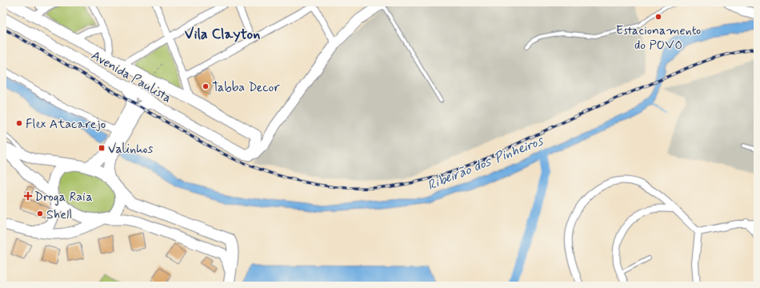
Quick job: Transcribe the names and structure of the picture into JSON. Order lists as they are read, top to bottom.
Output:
{
  "streets": {
    "main road": ["Avenida Paulista"]
  },
  "districts": ["Vila Clayton"],
  "water": ["Ribeirão dos Pinheiros"],
  "places": {
    "other": [
      "Estacionamento do POVO",
      "Tabba Decor",
      "Flex Atacarejo",
      "Shell"
    ],
    "transit": ["Valinhos"],
    "health": ["Droga Raia"]
  }
}
